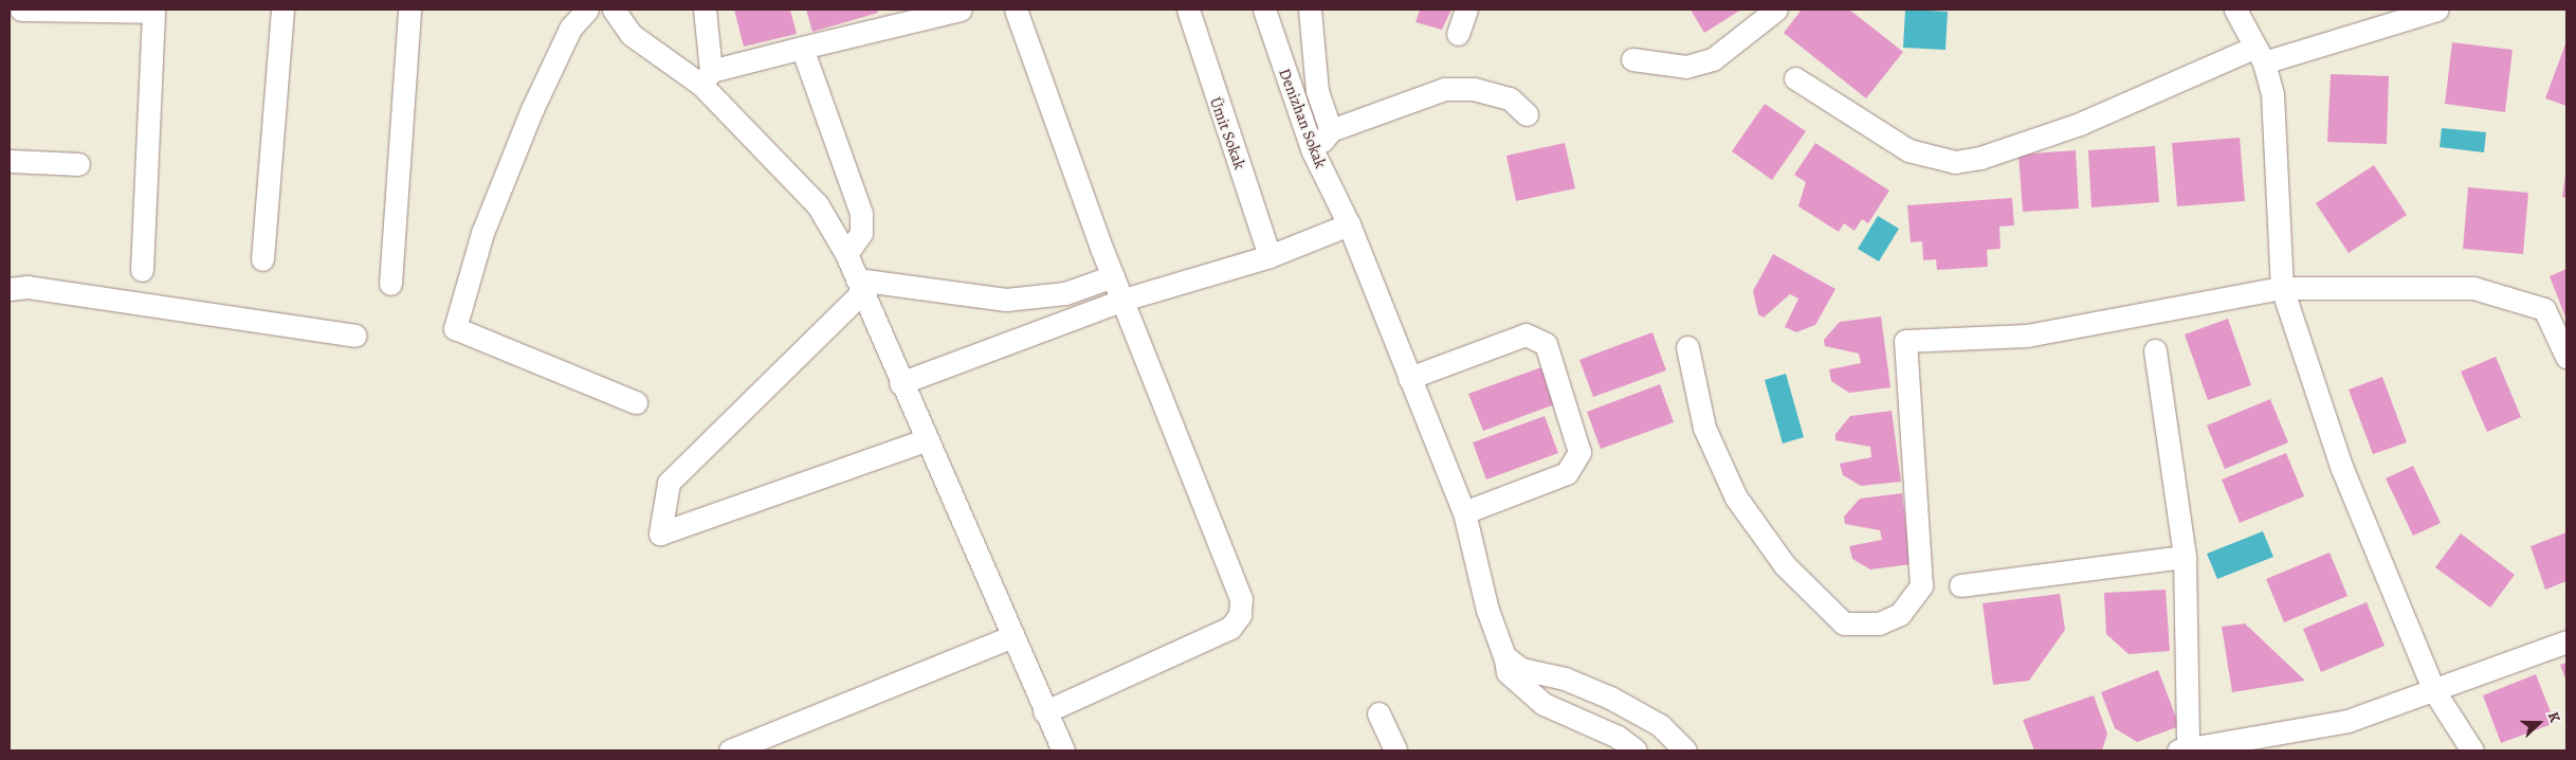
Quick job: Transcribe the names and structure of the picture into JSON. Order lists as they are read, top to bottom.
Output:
{
  "streets": {
    "street": ["Denizhan Sokak", "Ümit Sokak"]
  },
  "north": "right"
}
